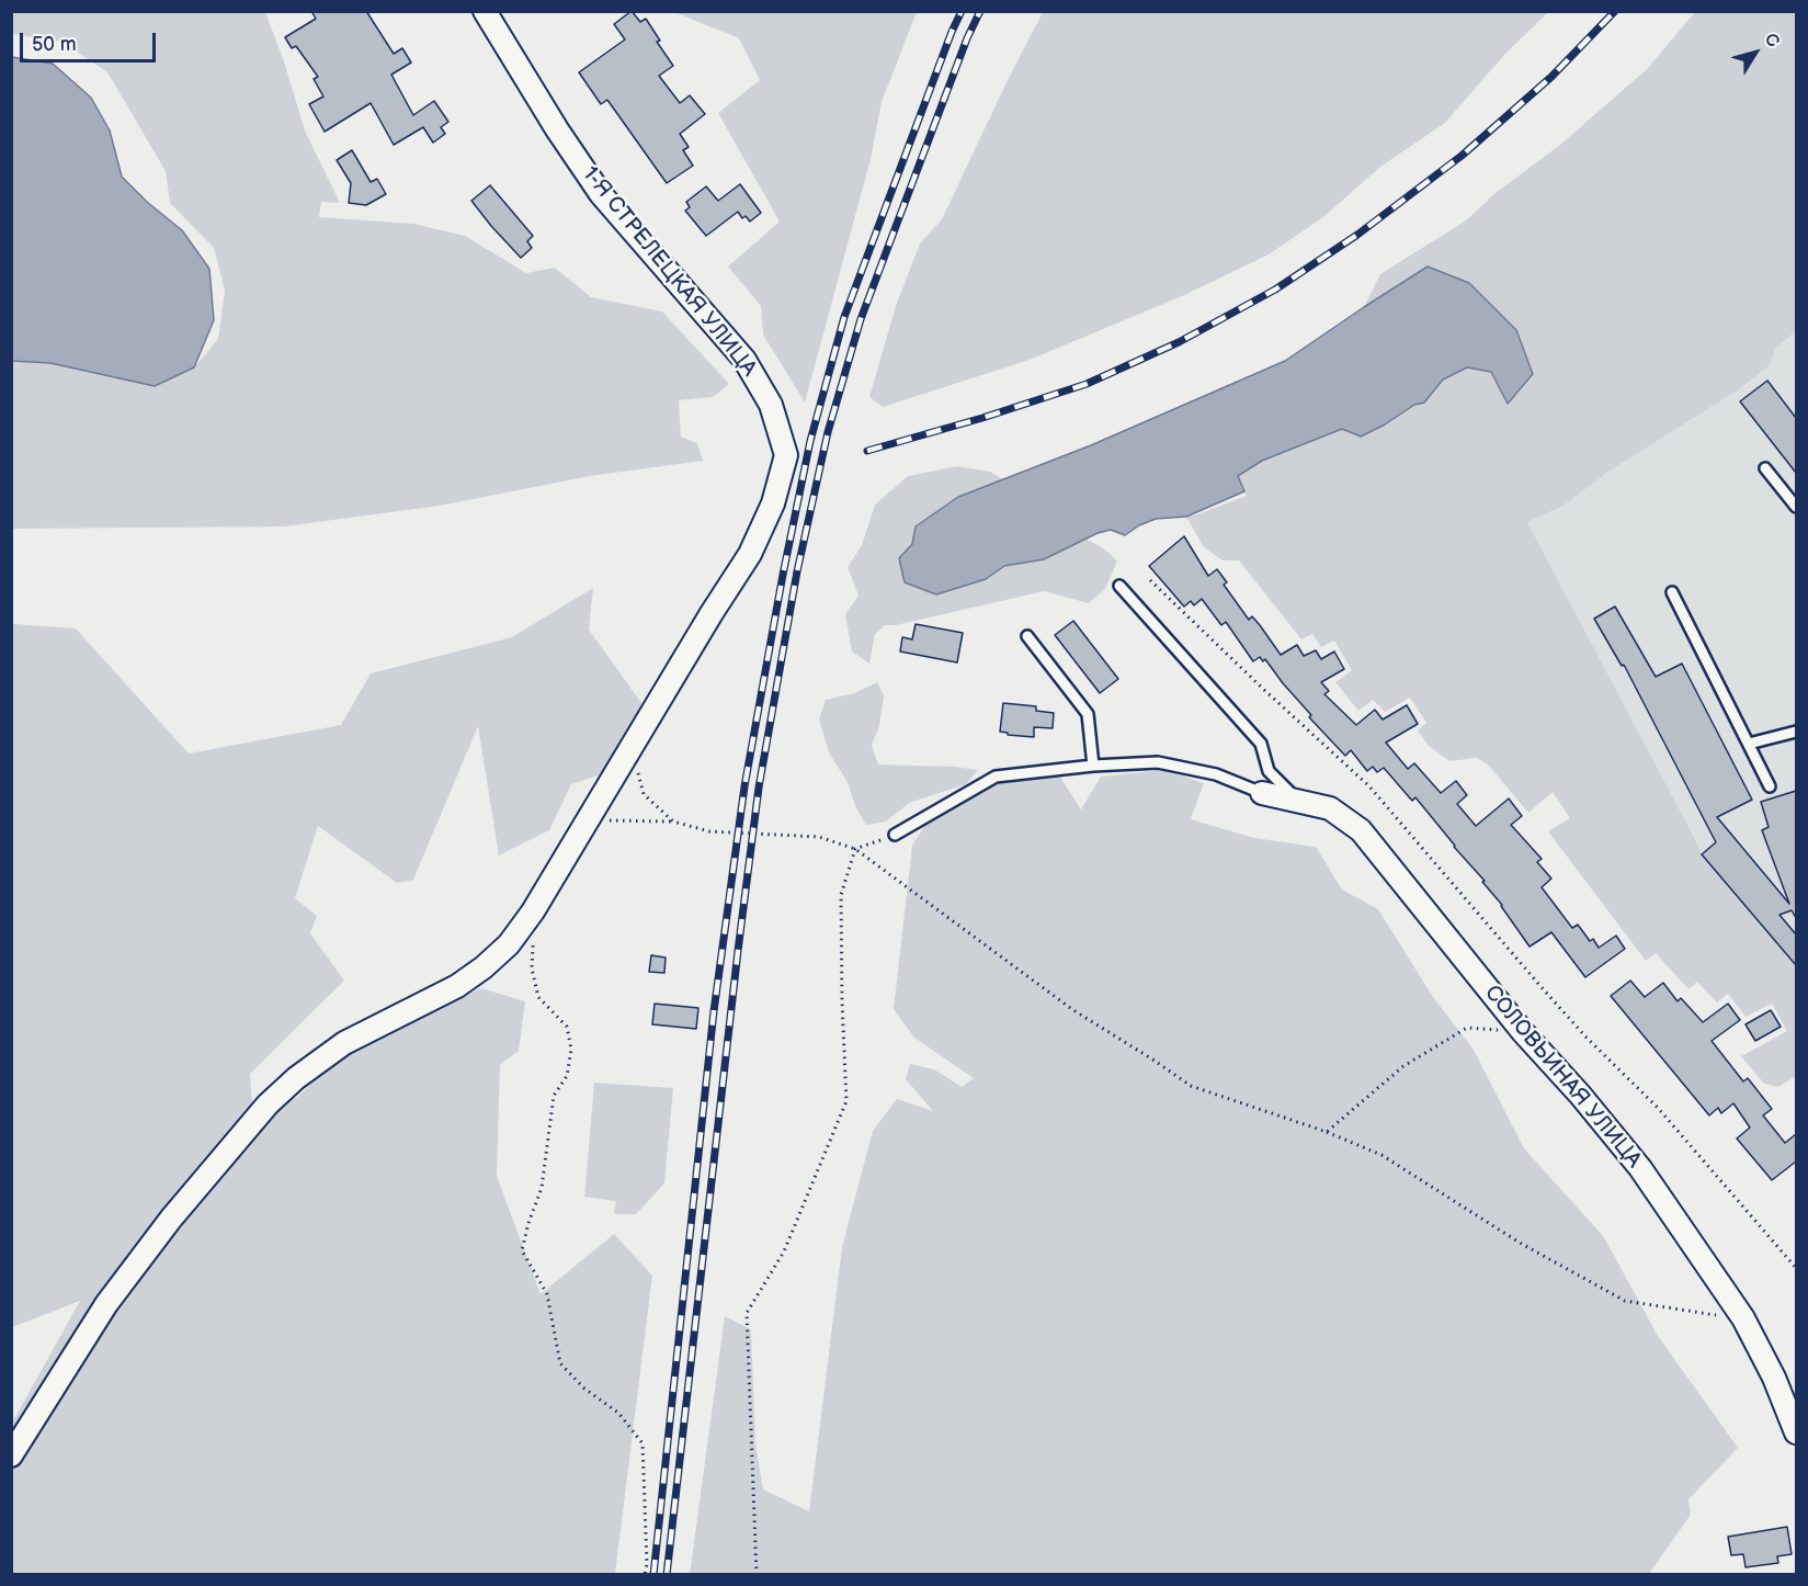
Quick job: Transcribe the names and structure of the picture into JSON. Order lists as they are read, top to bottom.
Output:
{
  "streets": {
    "street": ["1-Я СТРЕЛЕЦКАЯ УЛИЦА", "СОЛОВЬИНАЯ УЛИЦА"]
  },
  "scale_bar": "50 m",
  "north": "top right"
}
